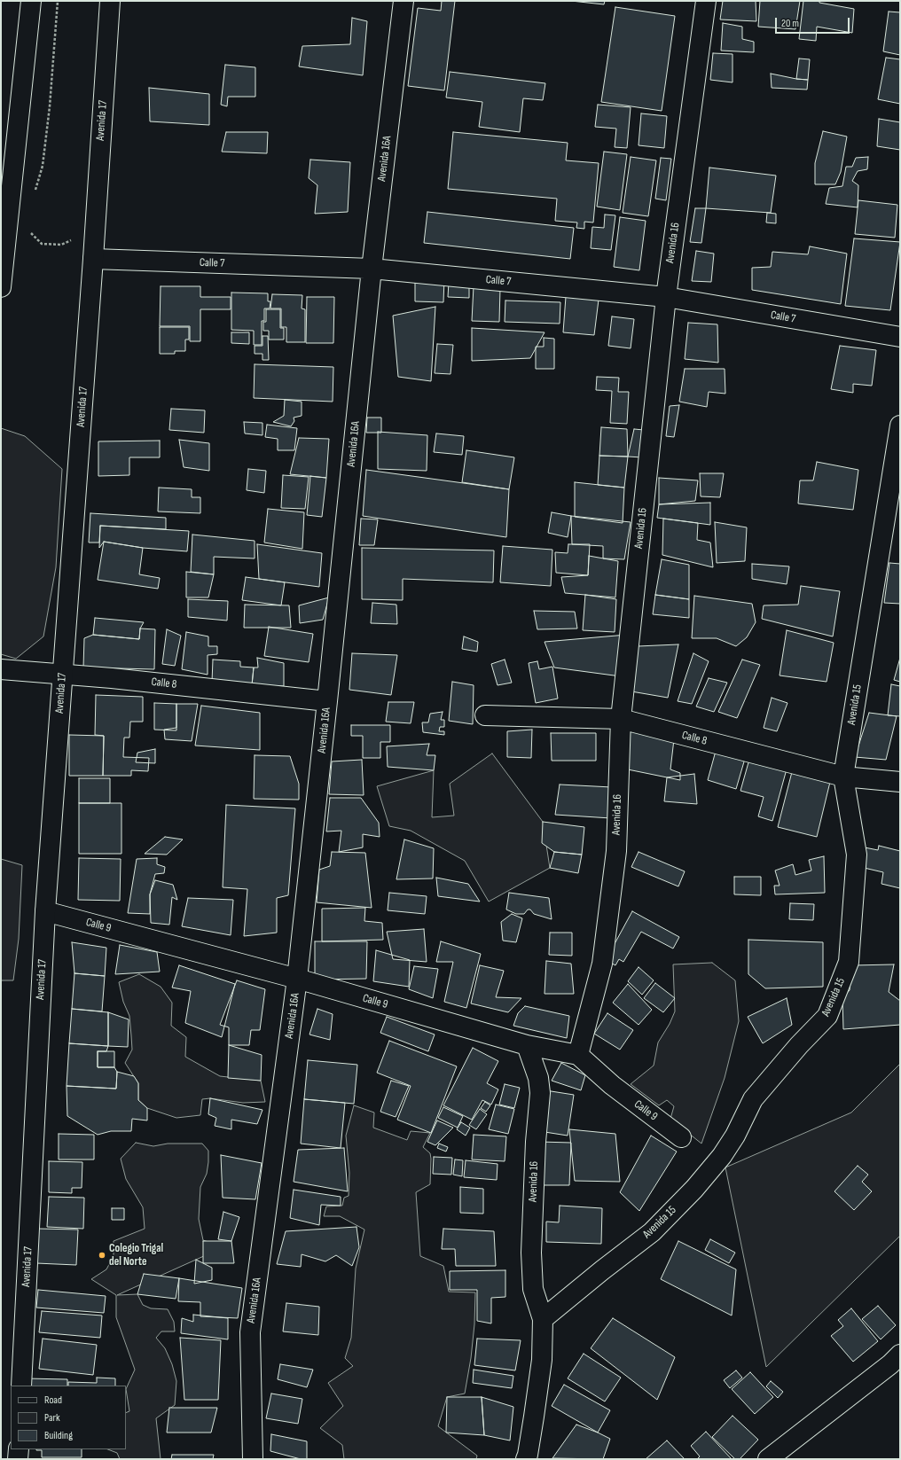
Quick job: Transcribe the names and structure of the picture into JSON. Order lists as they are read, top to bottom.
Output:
{
  "streets": {
    "street": [
      "Avenida 17",
      "Avenida 16A",
      "Avenida 16",
      "Calle 7",
      "Calle 8",
      "Avenida 15",
      "Calle 9"
    ]
  },
  "crossings": [
    ["Avenida 17", "Calle 7"],
    ["Avenida 17", "Calle 8"],
    ["Avenida 17", "Calle 9"],
    ["Avenida 16A", "Calle 7"],
    ["Avenida 16A", "Calle 8"],
    ["Avenida 16A", "Calle 9"],
    ["Avenida 16", "Calle 7"],
    ["Avenida 16", "Calle 8"],
    ["Avenida 16", "Avenida 15"],
    ["Avenida 16", "Calle 9"],
    ["Calle 8", "Avenida 15"]
  ],
  "places": ["Colegio Trigal del Norte"],
  "legend": ["Road", "Park", "Building"],
  "scale_bar": "20 m"
}
